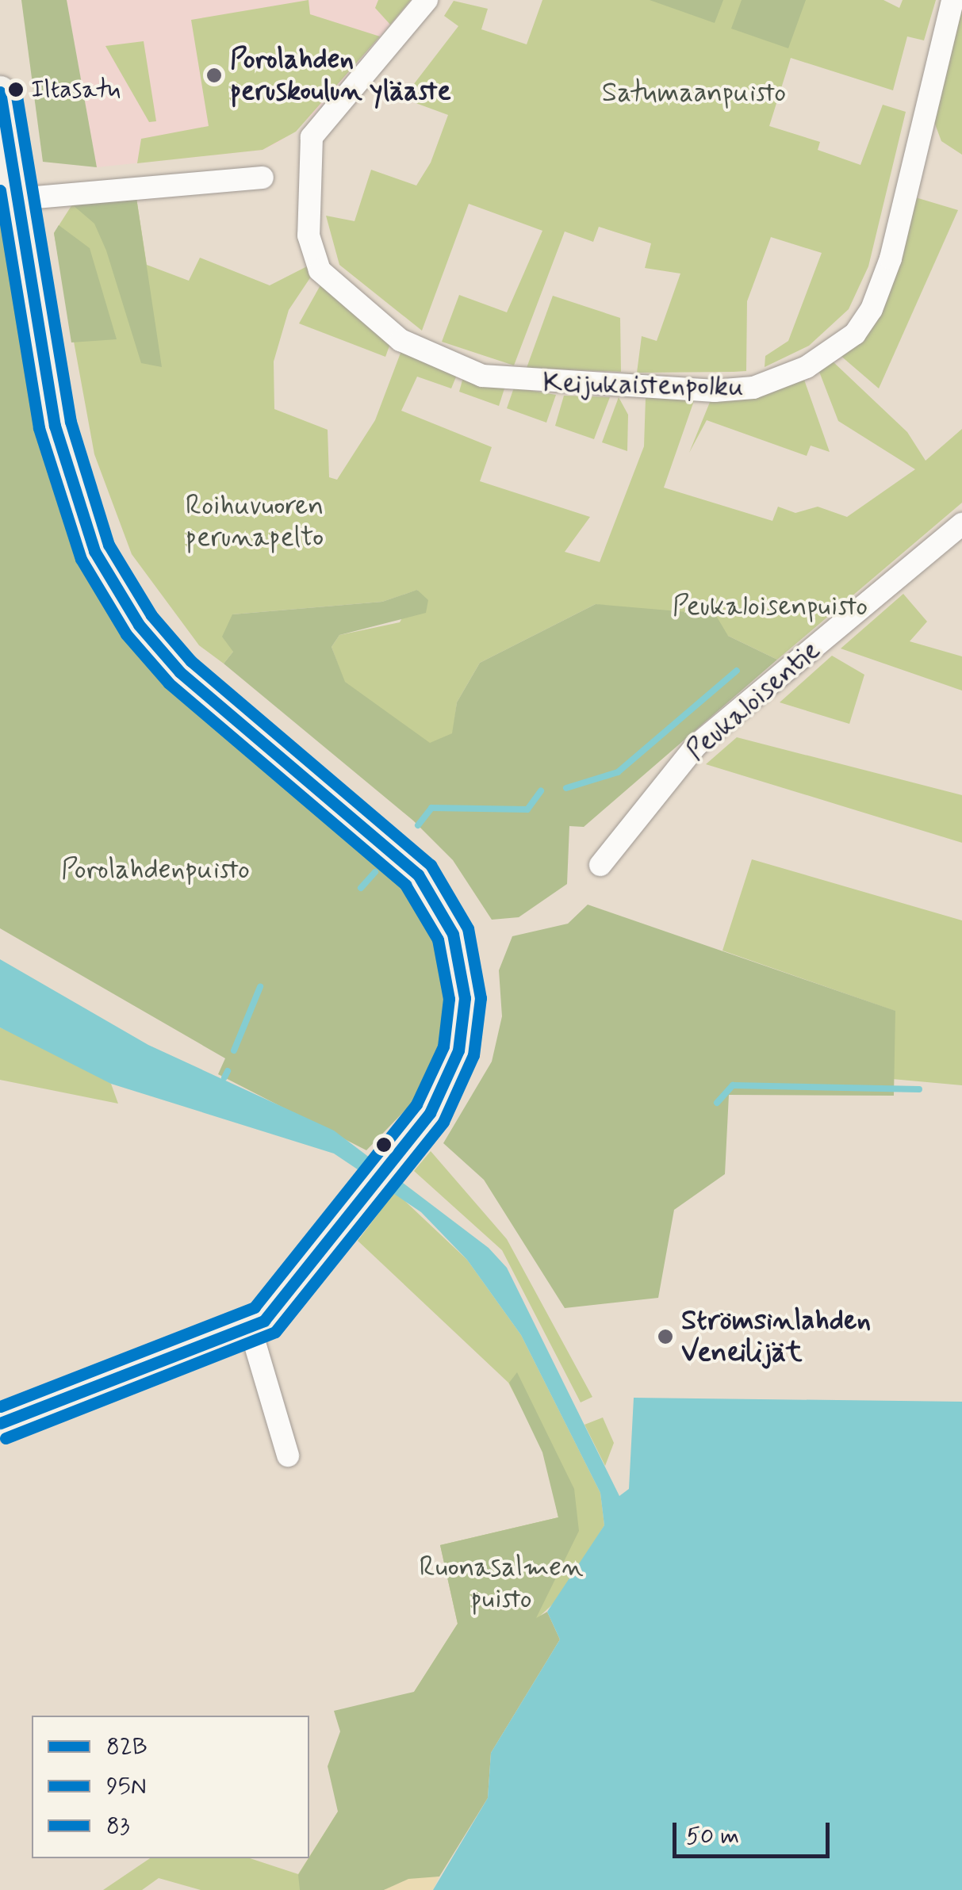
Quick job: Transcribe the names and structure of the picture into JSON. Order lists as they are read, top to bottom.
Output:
{
  "streets": {
    "street": ["Keijukaistenpolku", "Peukaloisentie"]
  },
  "parks": [
    "Satumaanpuisto",
    "Roihuvuoren perunapelto",
    "Peukaloisenpuisto",
    "Porolahdenpuisto",
    "Ruonasalmen puisto"
  ],
  "places": ["Porolahden peruskoulun yläaste", "Iltasatu", "Strömsinlahden Veneilijät"],
  "lines": ["transit line 83", "transit line 82B", "transit line 95N"],
  "legend": ["82B", "95N", "83"],
  "scale_bar": "50 m"
}
